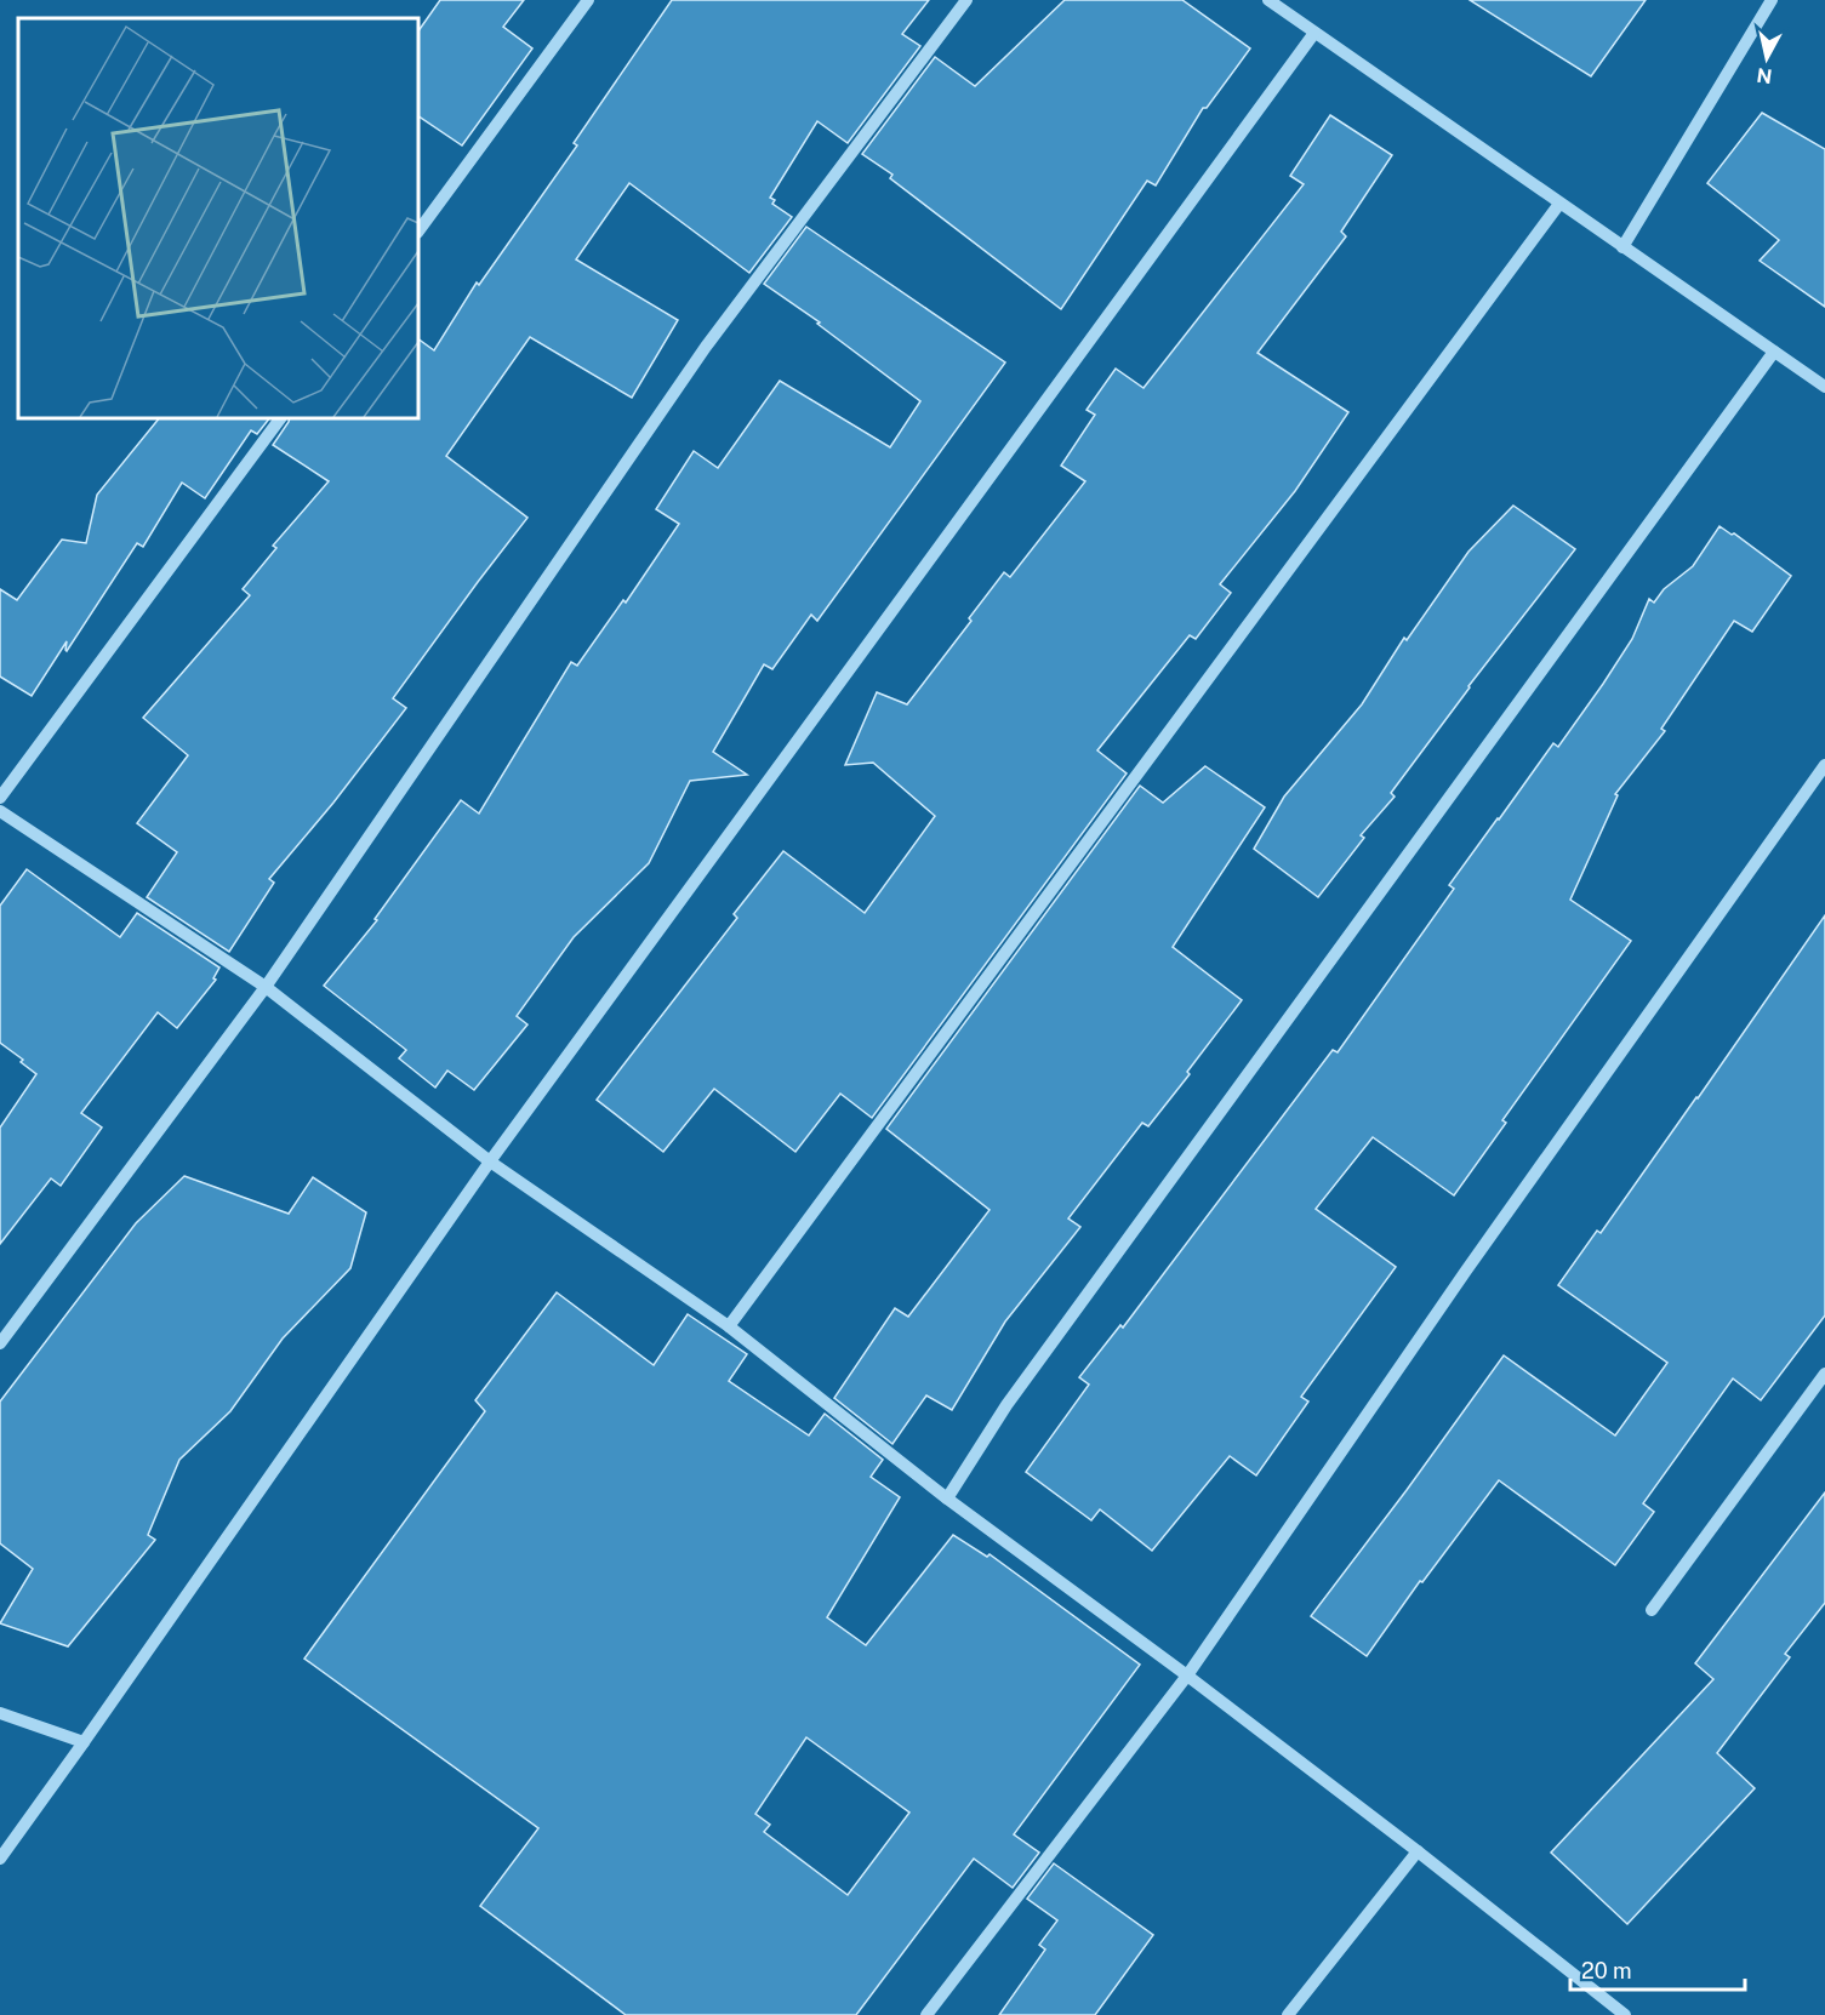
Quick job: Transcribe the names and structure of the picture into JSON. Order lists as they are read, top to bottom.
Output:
{
  "scale_bar": "20 m",
  "north": "bottom"
}
